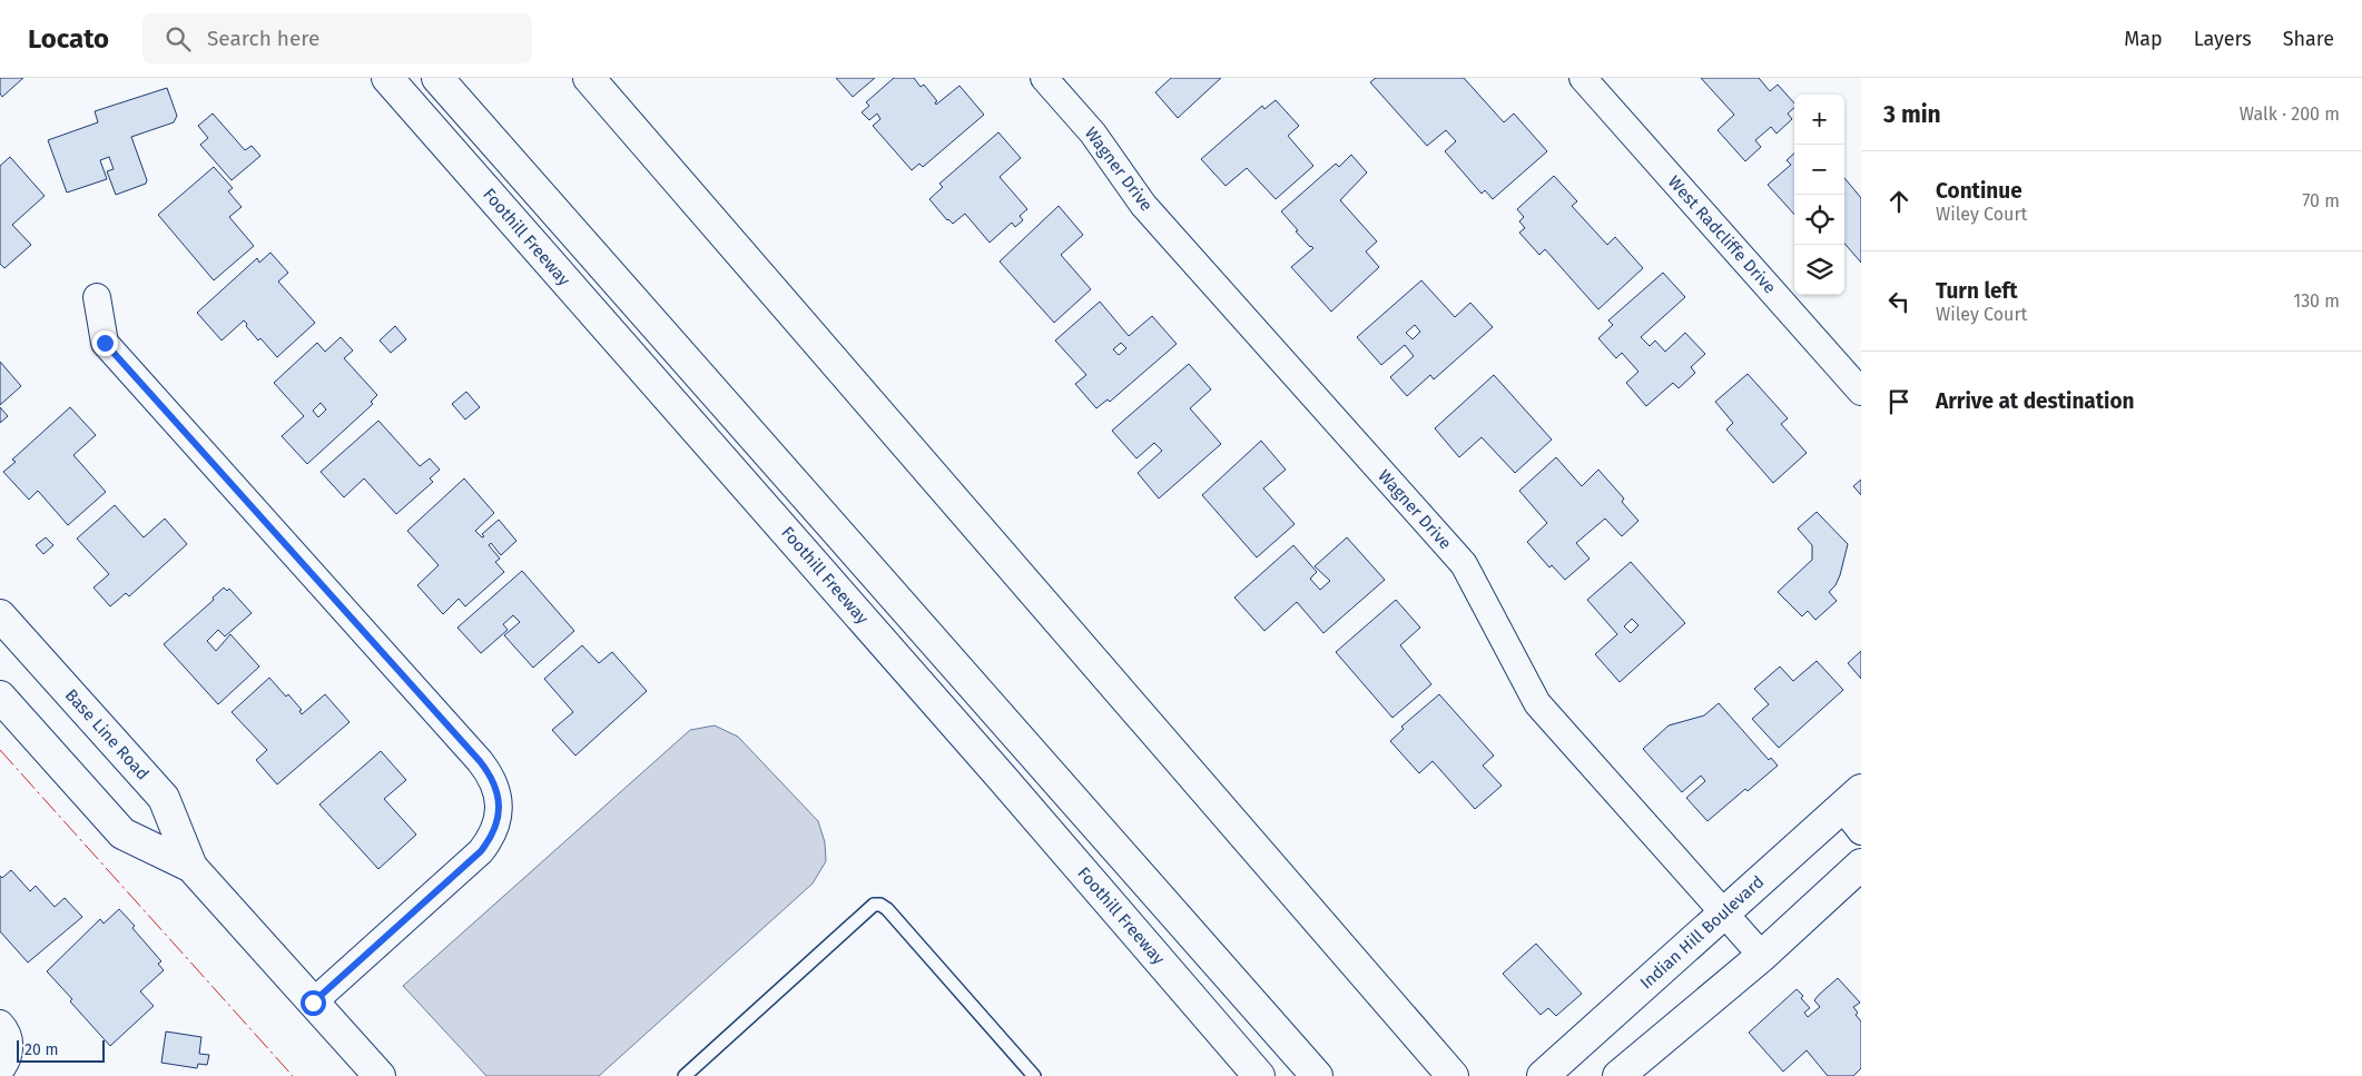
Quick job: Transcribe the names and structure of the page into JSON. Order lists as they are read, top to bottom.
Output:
{
  "streets": {
    "main road": ["Foothill Freeway", "Base Line Road", "Indian Hill Boulevard"],
    "street": ["Wagner Drive", "West Radcliffe Drive"]
  },
  "crossings": [
    ["Wagner Drive", "Indian Hill Boulevard"]
  ],
  "scale_bar": "20 m",
  "page": {
    "header": "Locato",
    "search": "Search here",
    "nav": ["Map", "Layers", "Share"],
    "heading": ["3 min", "Walk · 200 m"],
    "map_buttons": ["+", "−"],
    "list": [
      ["Continue", "Wiley Court", "70 m"],
      ["Turn left", "Wiley Court", "130 m"],
      "Arrive at destination"
    ],
    "scale": "20 m"
  }
}
